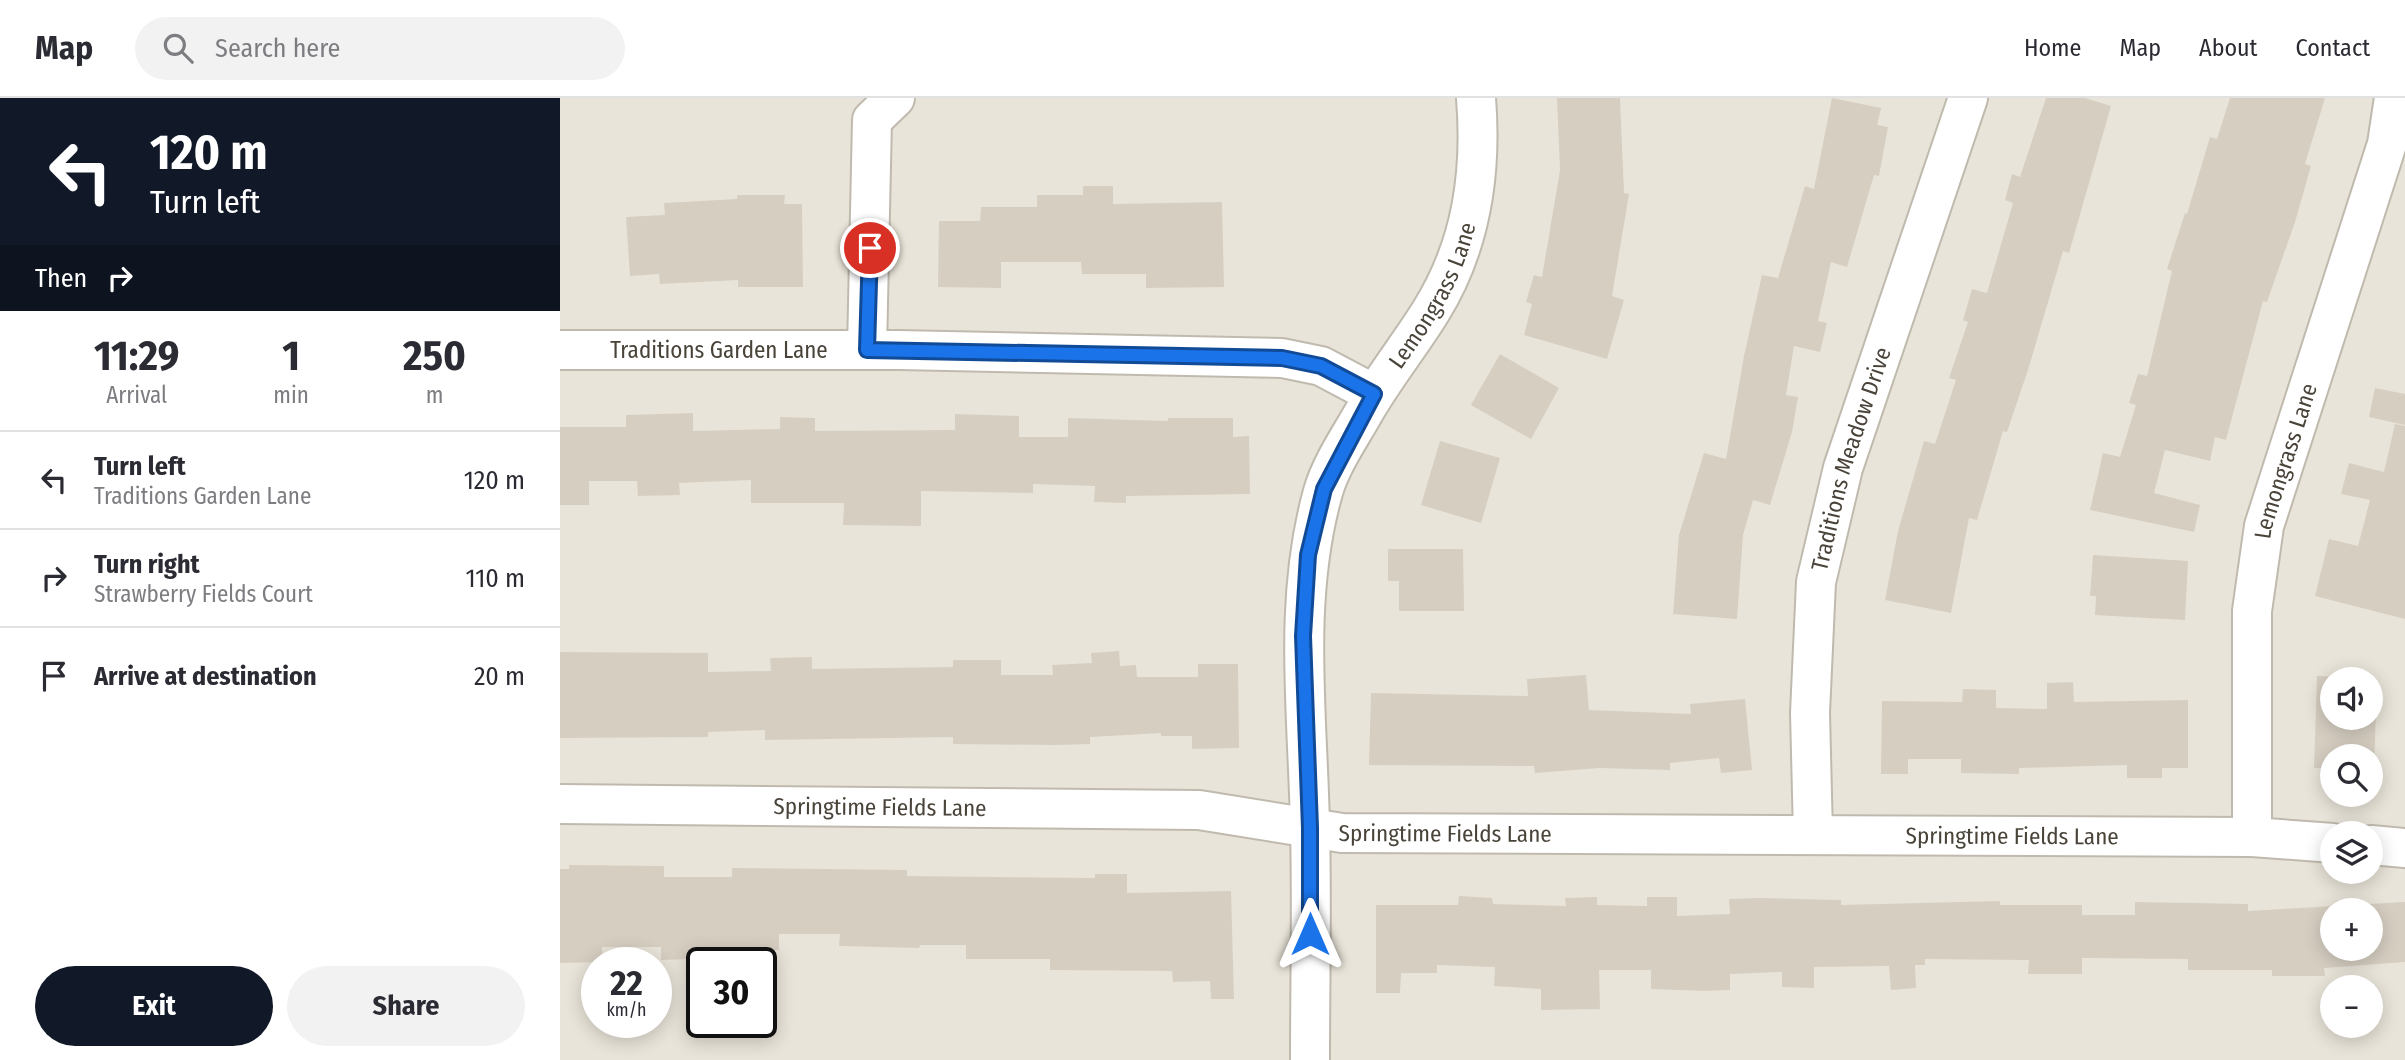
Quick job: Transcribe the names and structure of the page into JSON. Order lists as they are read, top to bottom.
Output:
{
  "streets": {
    "street": [
      "Lemongrass Lane",
      "Traditions Garden Lane",
      "Traditions Meadow Drive",
      "Springtime Fields Lane"
    ]
  },
  "crossings": [
    ["Lemongrass Lane", "Traditions Garden Lane"],
    ["Lemongrass Lane", "Springtime Fields Lane"],
    ["Traditions Meadow Drive", "Springtime Fields Lane"]
  ],
  "page": {
    "header": "Map",
    "search": "Search here",
    "nav": [
      "Home",
      "Map",
      "About",
      "Contact"
    ],
    "turn": ["120 m", "Turn left"],
    "then": "Then",
    "eta": [
      "11:29",
      "Arrival",
      "1",
      "min",
      "250",
      "m"
    ],
    "list": [
      {
        "name": "Turn left",
        "note": "Traditions Garden Lane",
        "value": "120 m"
      },
      {
        "name": "Turn right",
        "note": "Strawberry Fields Court",
        "value": "110 m"
      },
      {
        "name": "Arrive at destination",
        "value": "20 m"
      }
    ],
    "map_buttons": ["+", "−"],
    "speed": "22 km/h",
    "limit": "30",
    "buttons": ["Exit", "Share"]
  }
}
